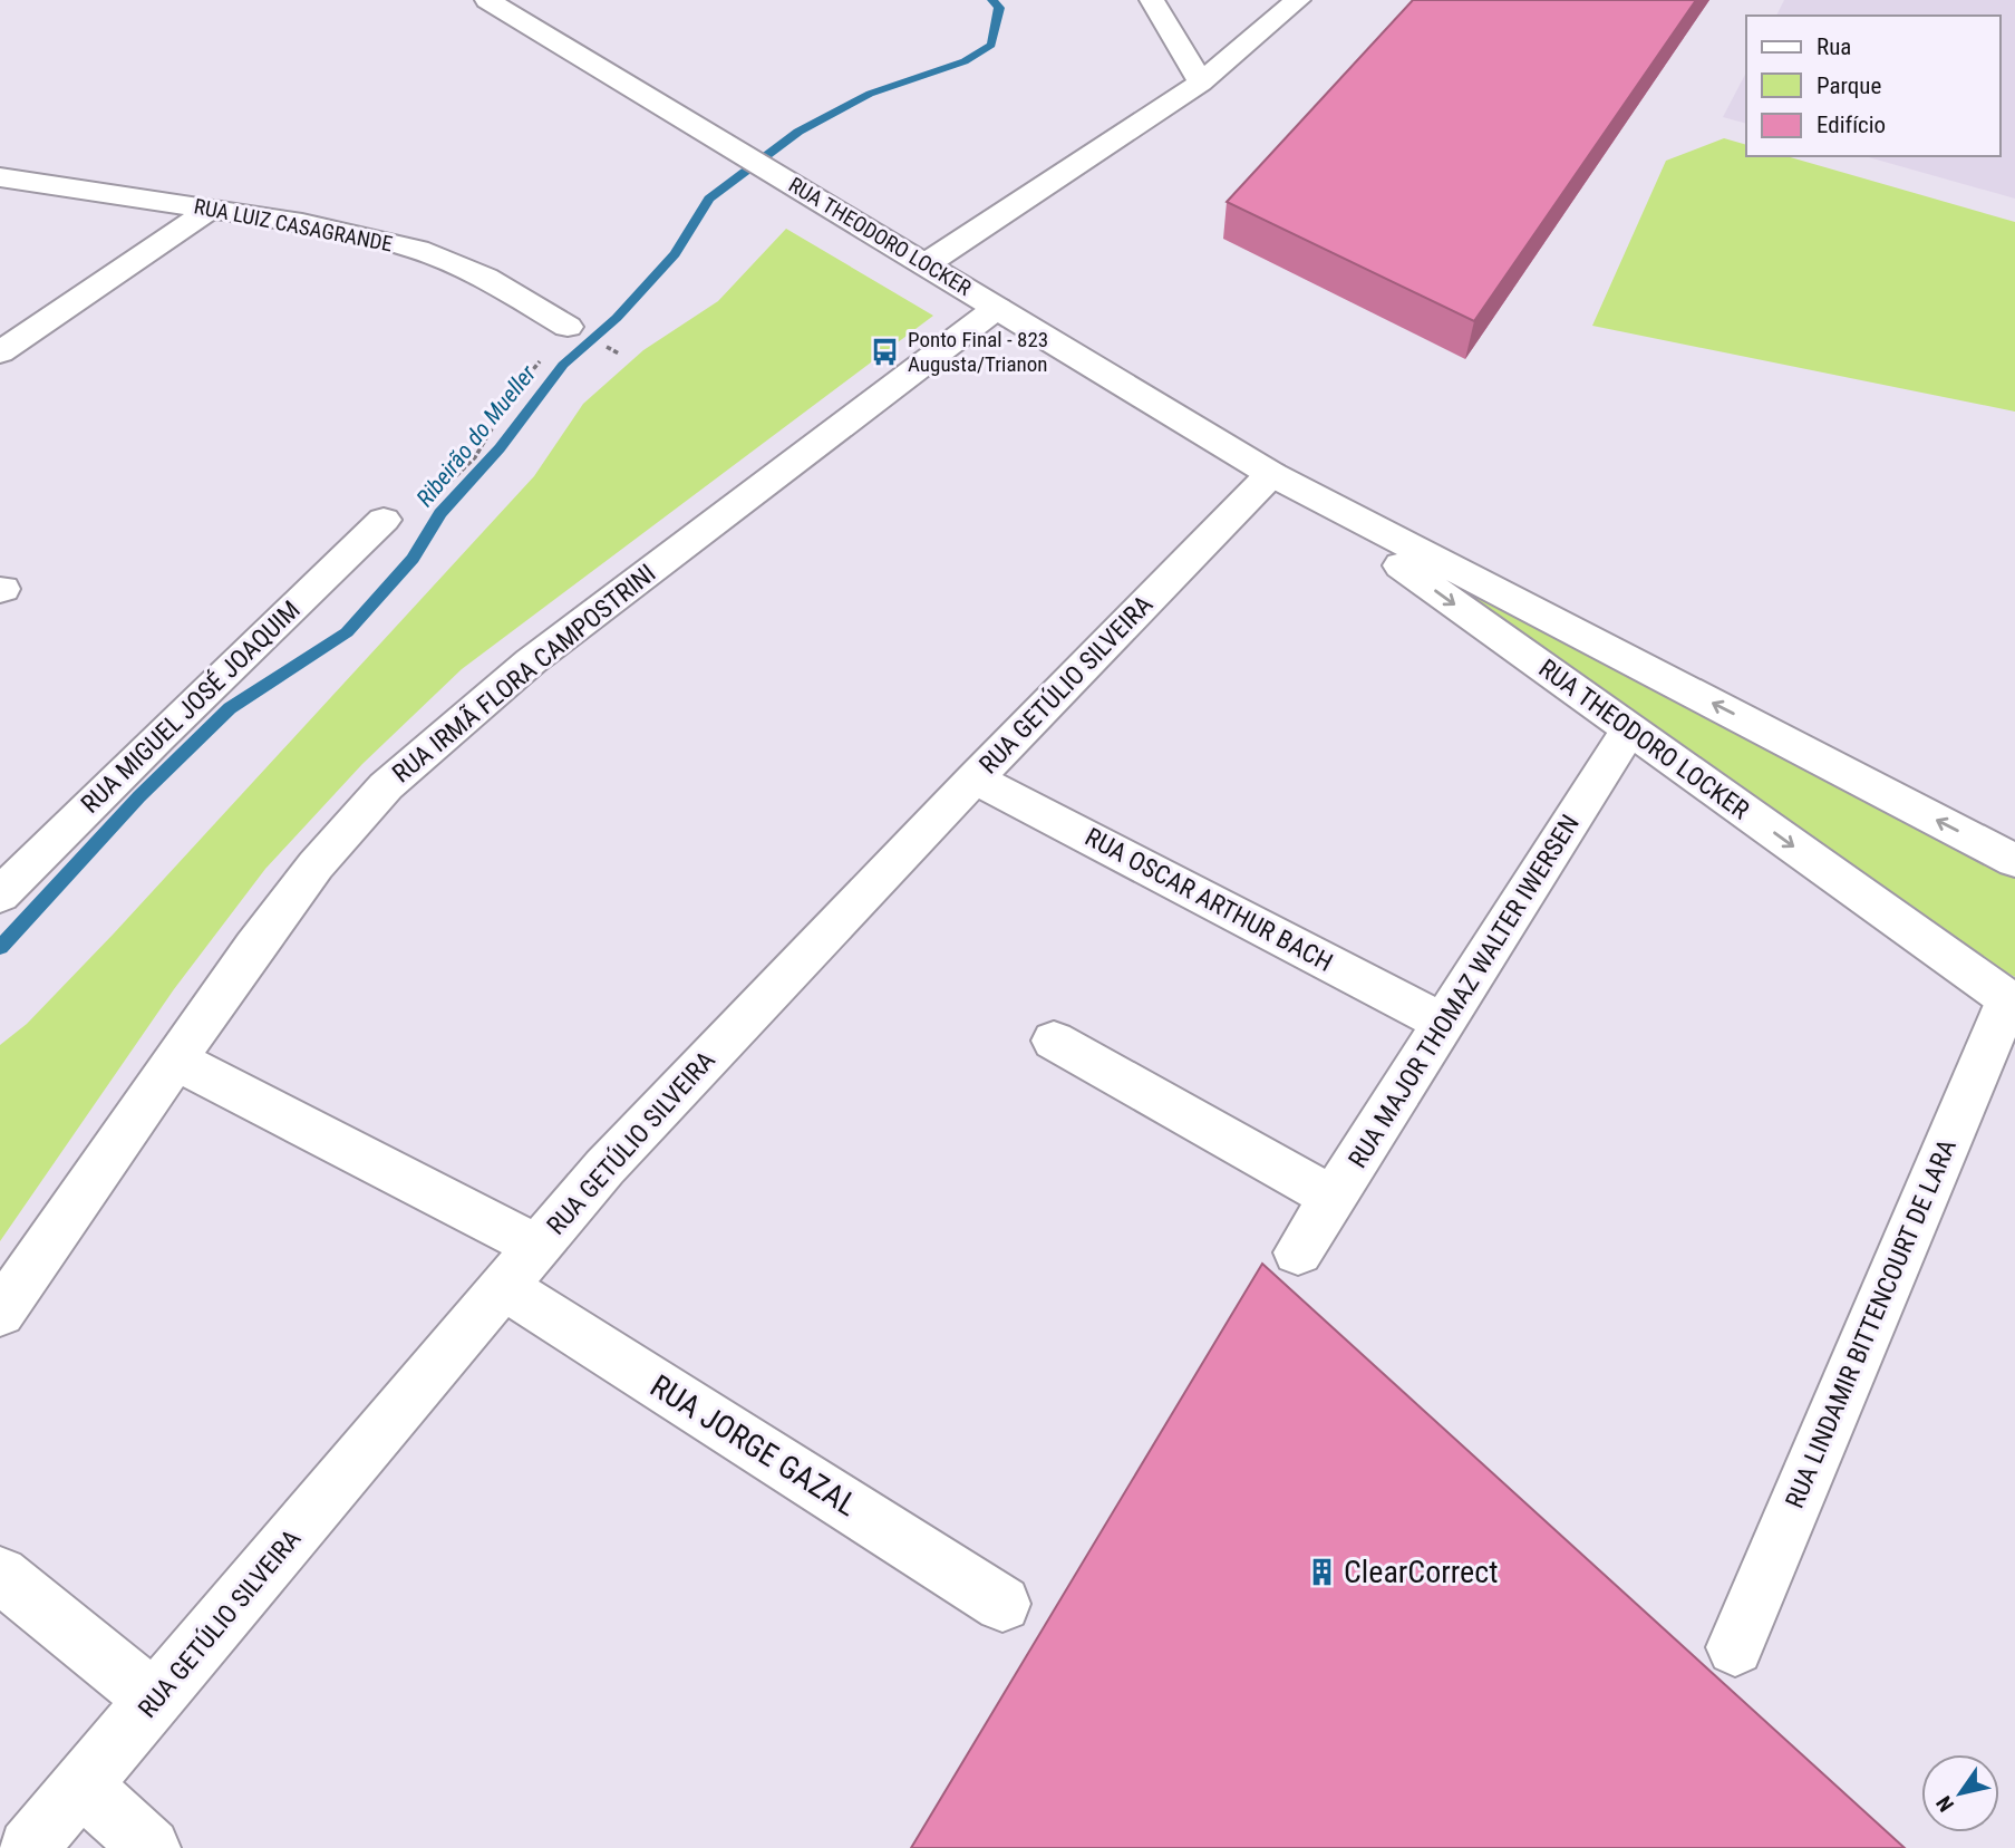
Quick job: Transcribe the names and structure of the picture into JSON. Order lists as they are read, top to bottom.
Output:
{
  "streets": {
    "street": [
      "RUA LUIZ CASAGRANDE",
      "RUA THEODORO LOCKER",
      "RUA IRMÃ FLORA CAMPOSTRINI",
      "RUA GETÚLIO SILVEIRA",
      "RUA MIGUEL JOSÉ JOAQUIM",
      "RUA OSCAR ARTHUR BACH",
      "RUA MAJOR THOMAZ WALTER IWERSEN",
      "RUA LINDAMIR BITTENCOURT DE LARA",
      "RUA JORGE GAZAL"
    ]
  },
  "crossings": [
    ["RUA THEODORO LOCKER", "RUA IRMÃ FLORA CAMPOSTRINI"],
    ["RUA THEODORO LOCKER", "RUA GETÚLIO SILVEIRA"],
    ["RUA THEODORO LOCKER", "RUA MAJOR THOMAZ WALTER IWERSEN"],
    ["RUA THEODORO LOCKER", "RUA LINDAMIR BITTENCOURT DE LARA"],
    ["RUA GETÚLIO SILVEIRA", "RUA OSCAR ARTHUR BACH"],
    ["RUA GETÚLIO SILVEIRA", "RUA JORGE GAZAL"],
    ["RUA OSCAR ARTHUR BACH", "RUA MAJOR THOMAZ WALTER IWERSEN"]
  ],
  "water": ["Ribeirão do Mueller"],
  "places": {
    "bus stop": ["Ponto Final - 823 Augusta/Trianon"],
    "building": ["ClearCorrect"]
  },
  "legend": ["Rua", "Parque", "Edifício"],
  "north": "bottom left"
}
